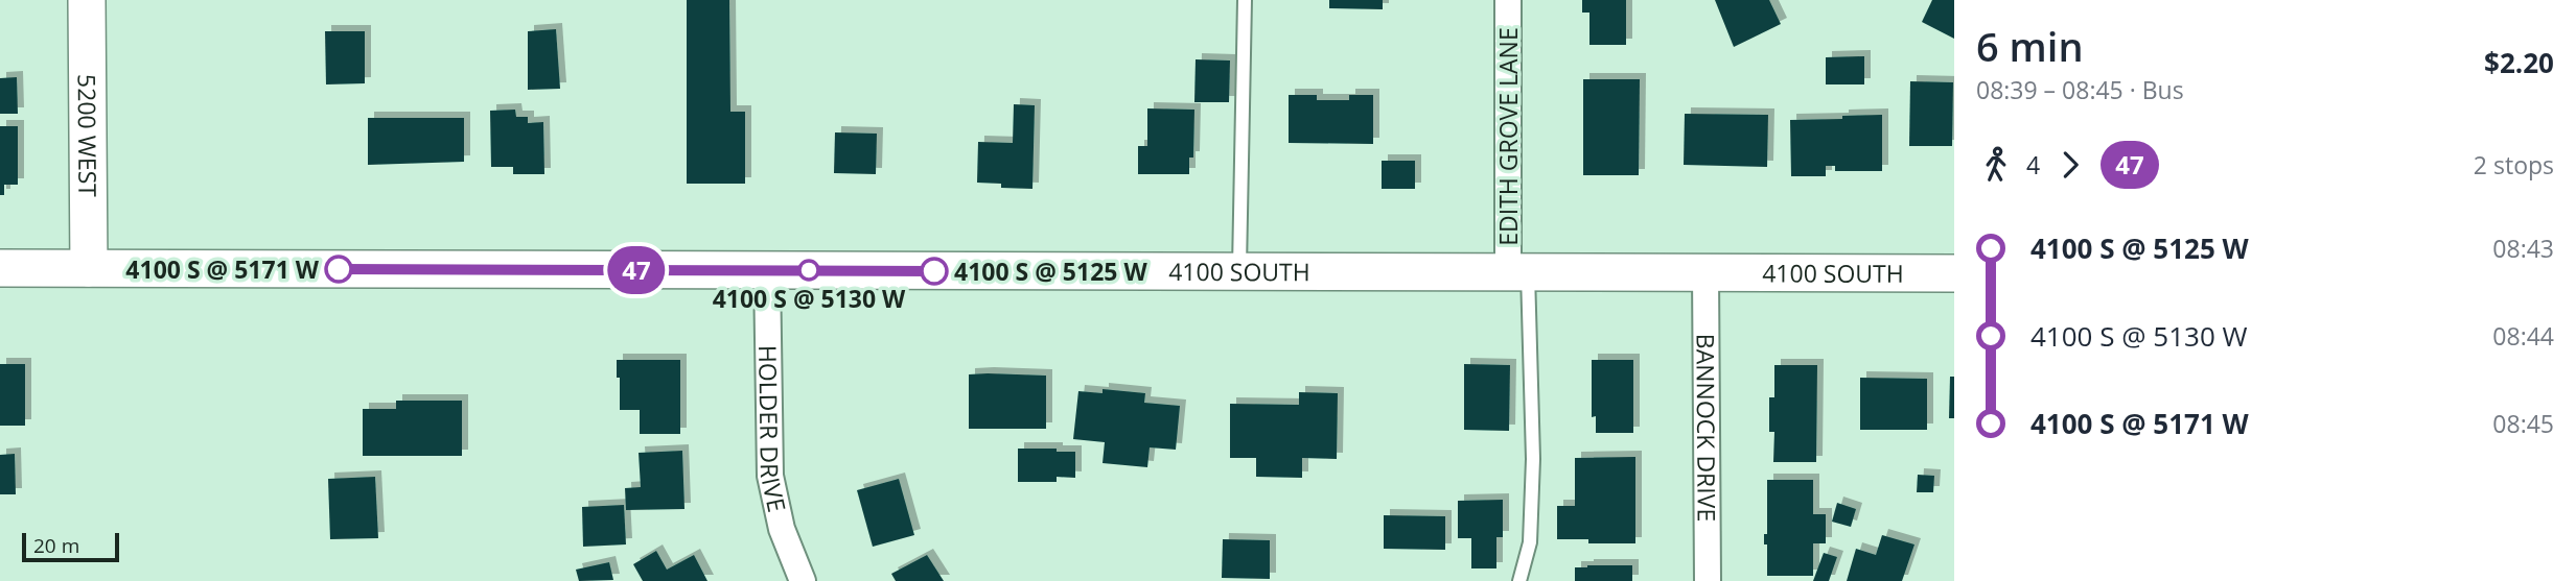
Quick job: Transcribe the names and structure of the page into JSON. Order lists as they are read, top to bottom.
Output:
{
  "streets": {
    "main road": ["5200 WEST", "4100 SOUTH"],
    "street": ["EDITH GROVE LANE", "BANNOCK DRIVE", "HOLDER DRIVE"]
  },
  "crossings": [
    ["5200 WEST", "4100 SOUTH"],
    ["EDITH GROVE LANE", "4100 SOUTH"],
    ["4100 SOUTH", "BANNOCK DRIVE"],
    ["4100 SOUTH", "HOLDER DRIVE"]
  ],
  "places": ["4100 S @ 5171 W", "4100 S @ 5130 W", "4100 S @ 5125 W"],
  "lines": ["bus line 47"],
  "scale_bar": "20 m",
  "page": {
    "on_map": "47",
    "heading": ["6 min", "08:39 – 08:45 · Bus", "$2.20"],
    "legs": ["4", "47", "2 stops"],
    "list": [
      {
        "name": "4100 S @ 5125 W",
        "value": "08:43"
      },
      {
        "name": "4100 S @ 5130 W",
        "value": "08:44"
      },
      {
        "name": "4100 S @ 5171 W",
        "value": "08:45"
      }
    ],
    "scale": "20 m"
  }
}
